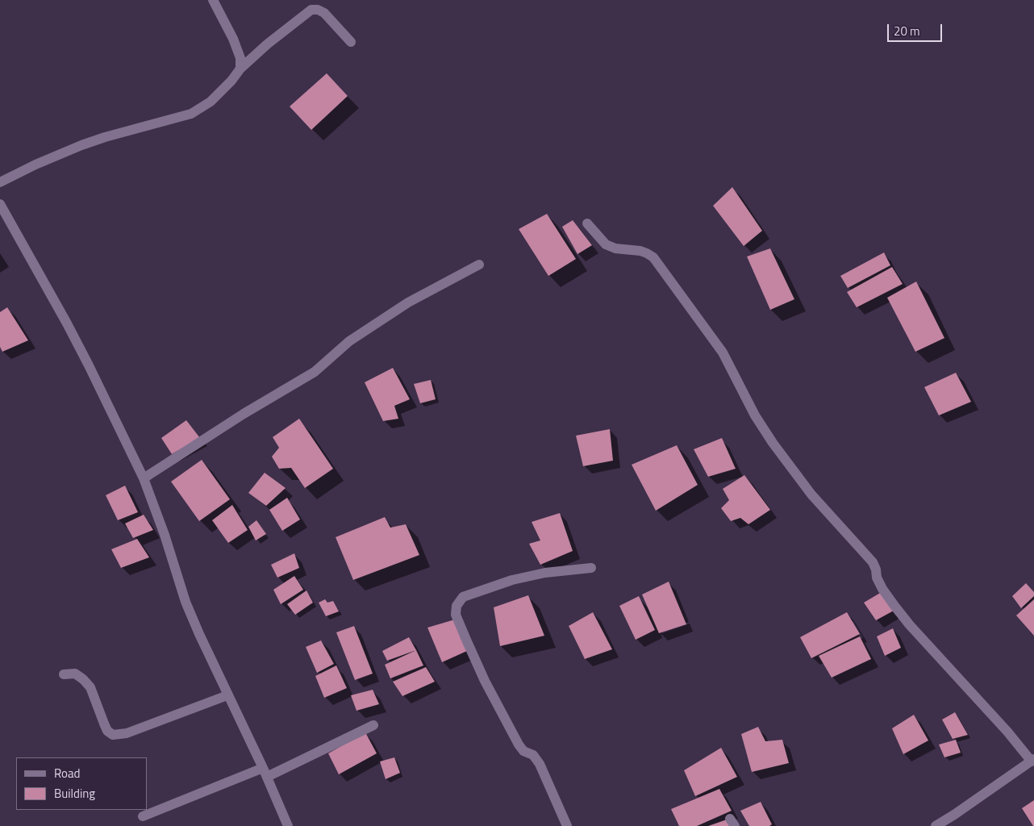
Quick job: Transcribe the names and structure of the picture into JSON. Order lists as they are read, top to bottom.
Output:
{
  "legend": ["Road", "Building"],
  "scale_bar": "20 m"
}
